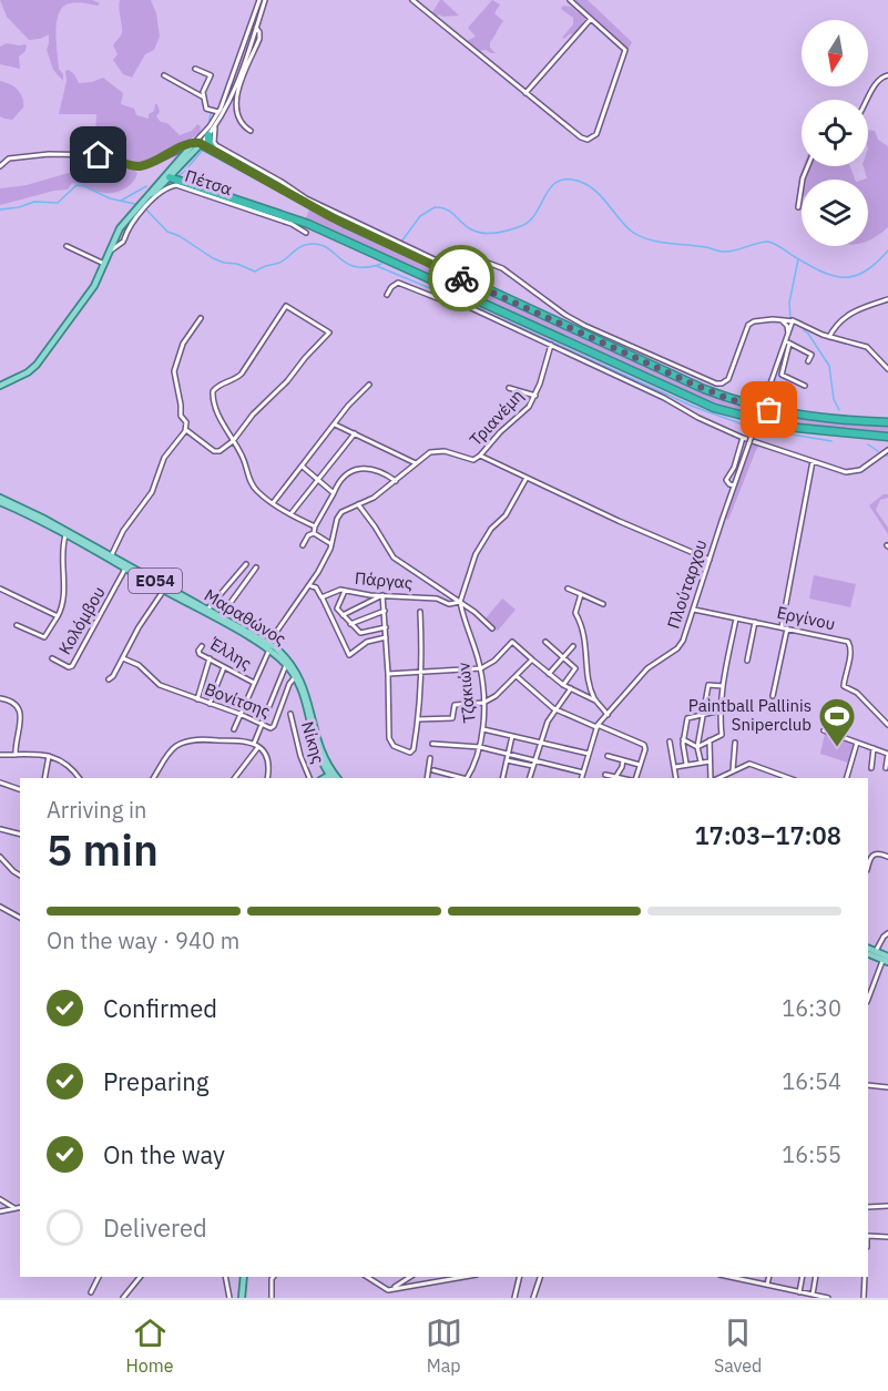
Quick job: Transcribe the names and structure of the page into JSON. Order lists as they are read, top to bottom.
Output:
{
  "streets": {
    "main road": ["Πέτσα", "ΕΟ54", "Μαραθώνος"],
    "street": [
      "Τριανέμη",
      "Πάργας",
      "Πλούταρχου",
      "Εργίνου",
      "Κολόμβου",
      "Έλλης",
      "Τζακιών",
      "Βονίτσης",
      "Νίκης"
    ]
  },
  "crossings": [
    ["Τριανέμη", "Μαραθώνος"],
    ["Τριανέμη", "Έλλης"],
    ["Τριανέμη", "Βονίτσης"],
    ["Πάργας", "Τζακιών"],
    ["Πλούταρχου", "Εργίνου"],
    ["Μαραθώνος", "Κολόμβου"],
    ["Μαραθώνος", "Βονίτσης"]
  ],
  "places": {
    "sports": ["Paintball Pallinis Sniperclub"]
  },
  "north": "bottom",
  "page": {
    "heading": ["5 min", "Arriving in", "17:03–17:08"],
    "bar": "On the way · 940 m",
    "list": [
      ["Confirmed", "16:30"],
      ["Preparing", "16:54"],
      ["On the way", "16:55"],
      "Delivered"
    ],
    "tabs": ["Home", "Map", "Saved"]
  }
}
